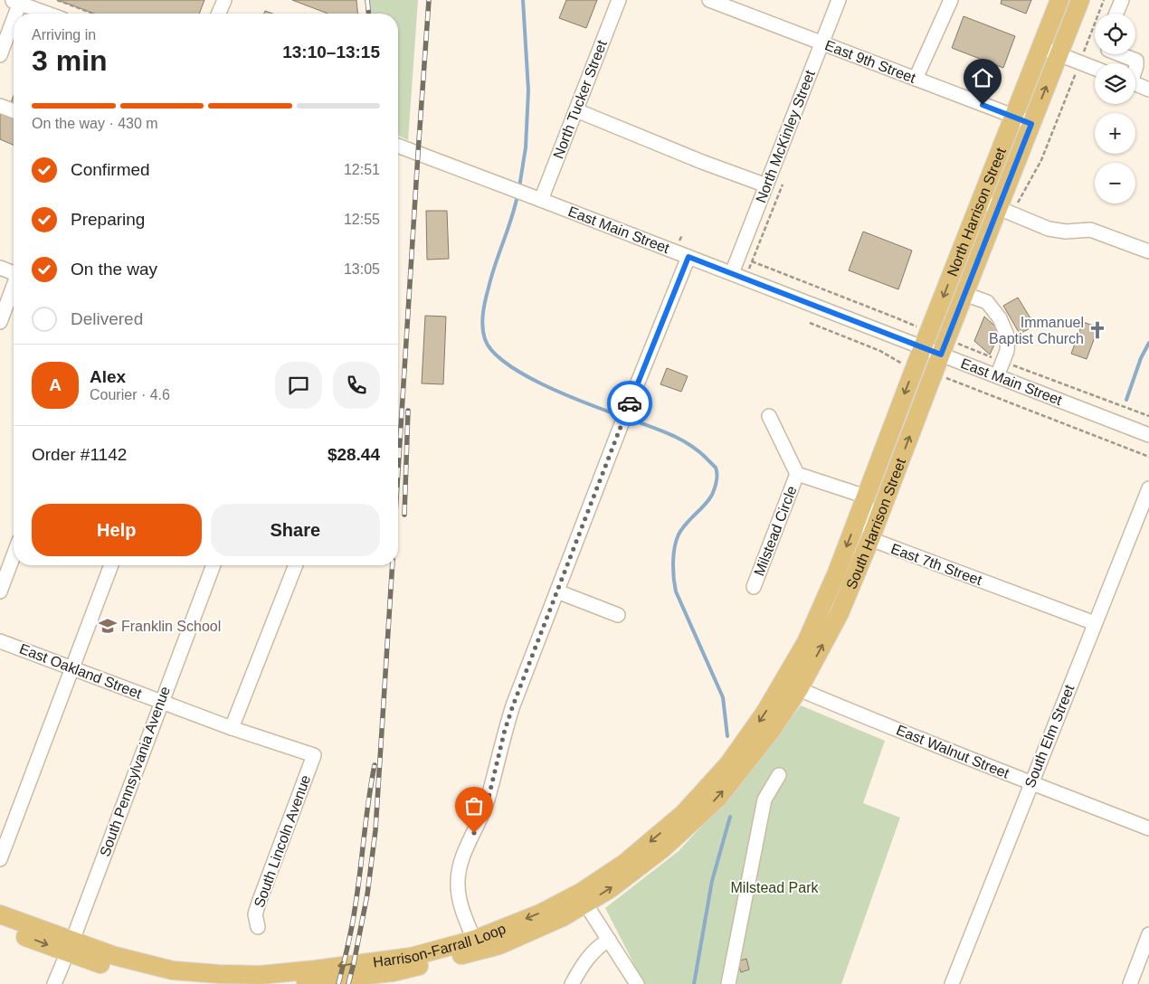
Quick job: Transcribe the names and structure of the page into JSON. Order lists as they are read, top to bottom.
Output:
{
  "streets": {
    "main road": ["North Harrison Street", "South Harrison Street", "Harrison-Farrall Loop"],
    "street": [
      "East 9th Street",
      "North Tucker Street",
      "North McKinley Street",
      "East Main Street",
      "Milstead Circle",
      "East 7th Street",
      "East Oakland Street",
      "South Elm Street",
      "East Walnut Street",
      "South Pennsylvania Avenue",
      "South Lincoln Avenue"
    ]
  },
  "crossings": [
    ["East 9th Street", "North McKinley Street"],
    ["East 9th Street", "North Harrison Street"],
    ["North Tucker Street", "East Main Street"],
    ["North McKinley Street", "East Main Street"],
    ["North Harrison Street", "East Main Street"],
    ["North Harrison Street", "South Harrison Street"],
    ["East Main Street", "South Harrison Street"],
    ["South Harrison Street", "East 7th Street"],
    ["South Harrison Street", "East Walnut Street"],
    ["South Harrison Street", "Harrison-Farrall Loop"],
    ["East 7th Street", "South Elm Street"],
    ["East Oakland Street", "South Pennsylvania Avenue"],
    ["East Oakland Street", "South Lincoln Avenue"],
    ["South Elm Street", "East Walnut Street"],
    ["East Walnut Street", "Harrison-Farrall Loop"],
    ["South Pennsylvania Avenue", "Harrison-Farrall Loop"]
  ],
  "parks": ["Milstead Park"],
  "places": {
    "church": ["Immanuel Baptist Church"],
    "school or university": ["Franklin School"]
  },
  "page": {
    "map_buttons": ["+", "−"],
    "heading": ["3 min", "Arriving in", "13:10–13:15"],
    "panel": [
      "Alex",
      "Courier · 4.6",
      "Order #1142",
      "$28.44"
    ],
    "bar": "On the way · 430 m",
    "list": [
      ["Confirmed", "12:51"],
      ["Preparing", "12:55"],
      ["On the way", "13:05"],
      "Delivered"
    ],
    "round": "A",
    "buttons": ["Help", "Share"]
  }
}
